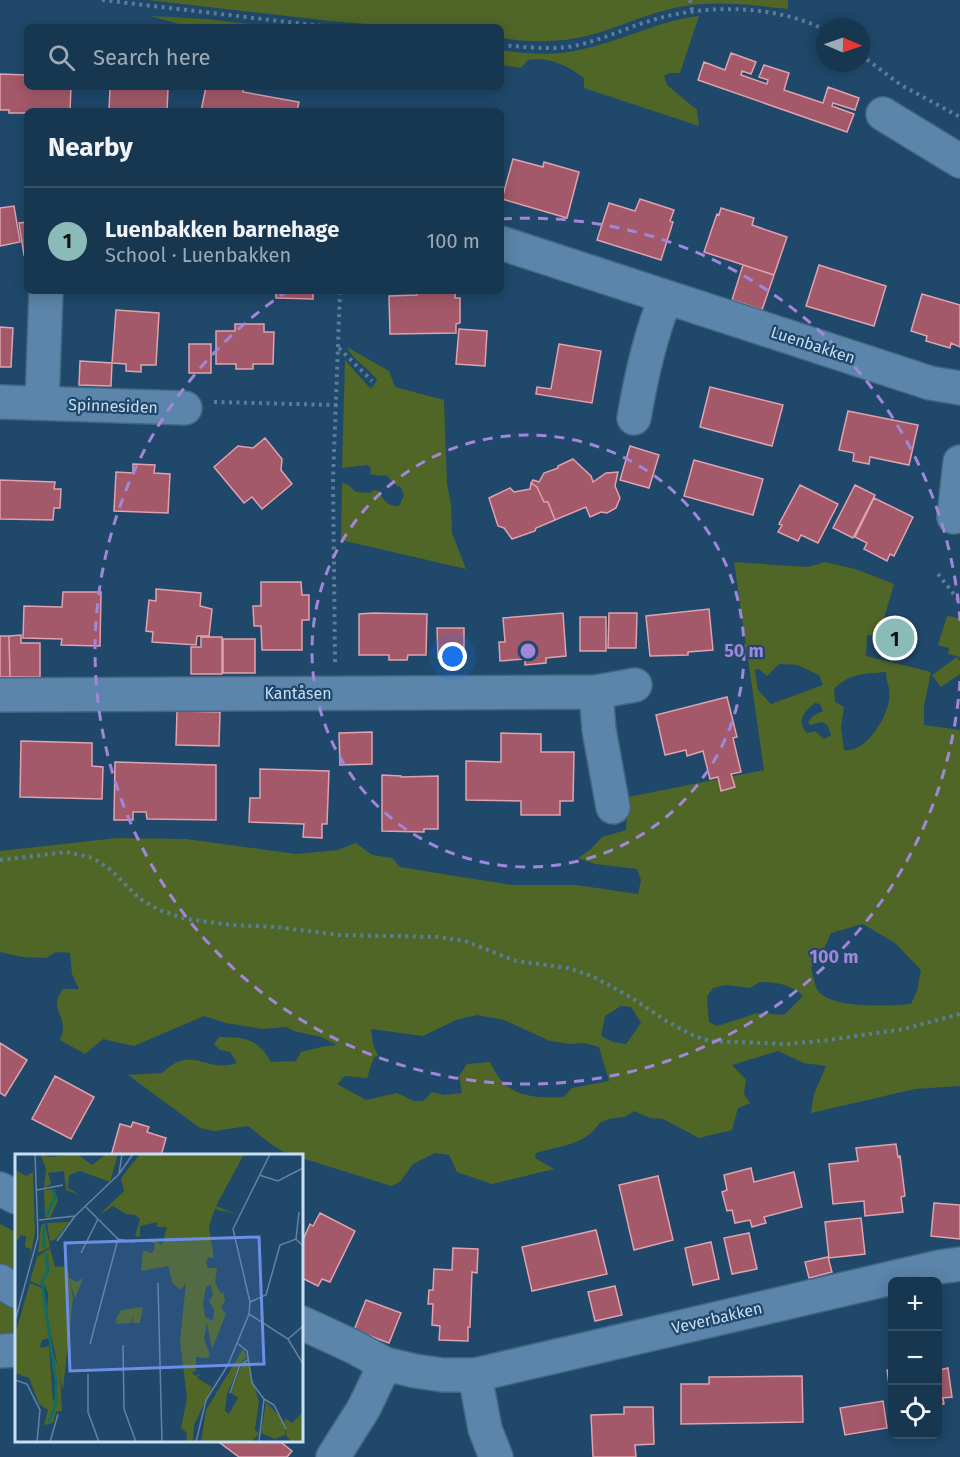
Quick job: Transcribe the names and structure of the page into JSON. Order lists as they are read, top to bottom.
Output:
{
  "streets": {
    "street": [
      "Luenbakken",
      "Spinnesiden",
      "Kantåsen",
      "Veverbakken"
    ]
  },
  "north": "right",
  "page": {
    "search": "Search here",
    "heading": "Nearby",
    "list": [
      {
        "mark": "1",
        "name": "Luenbakken barnehage",
        "note": "School · Luenbakken",
        "value": "100 m"
      }
    ],
    "pins": "1",
    "map_buttons": ["+", "−"]
  },
  "rings": ["50 m", "100 m"]
}
